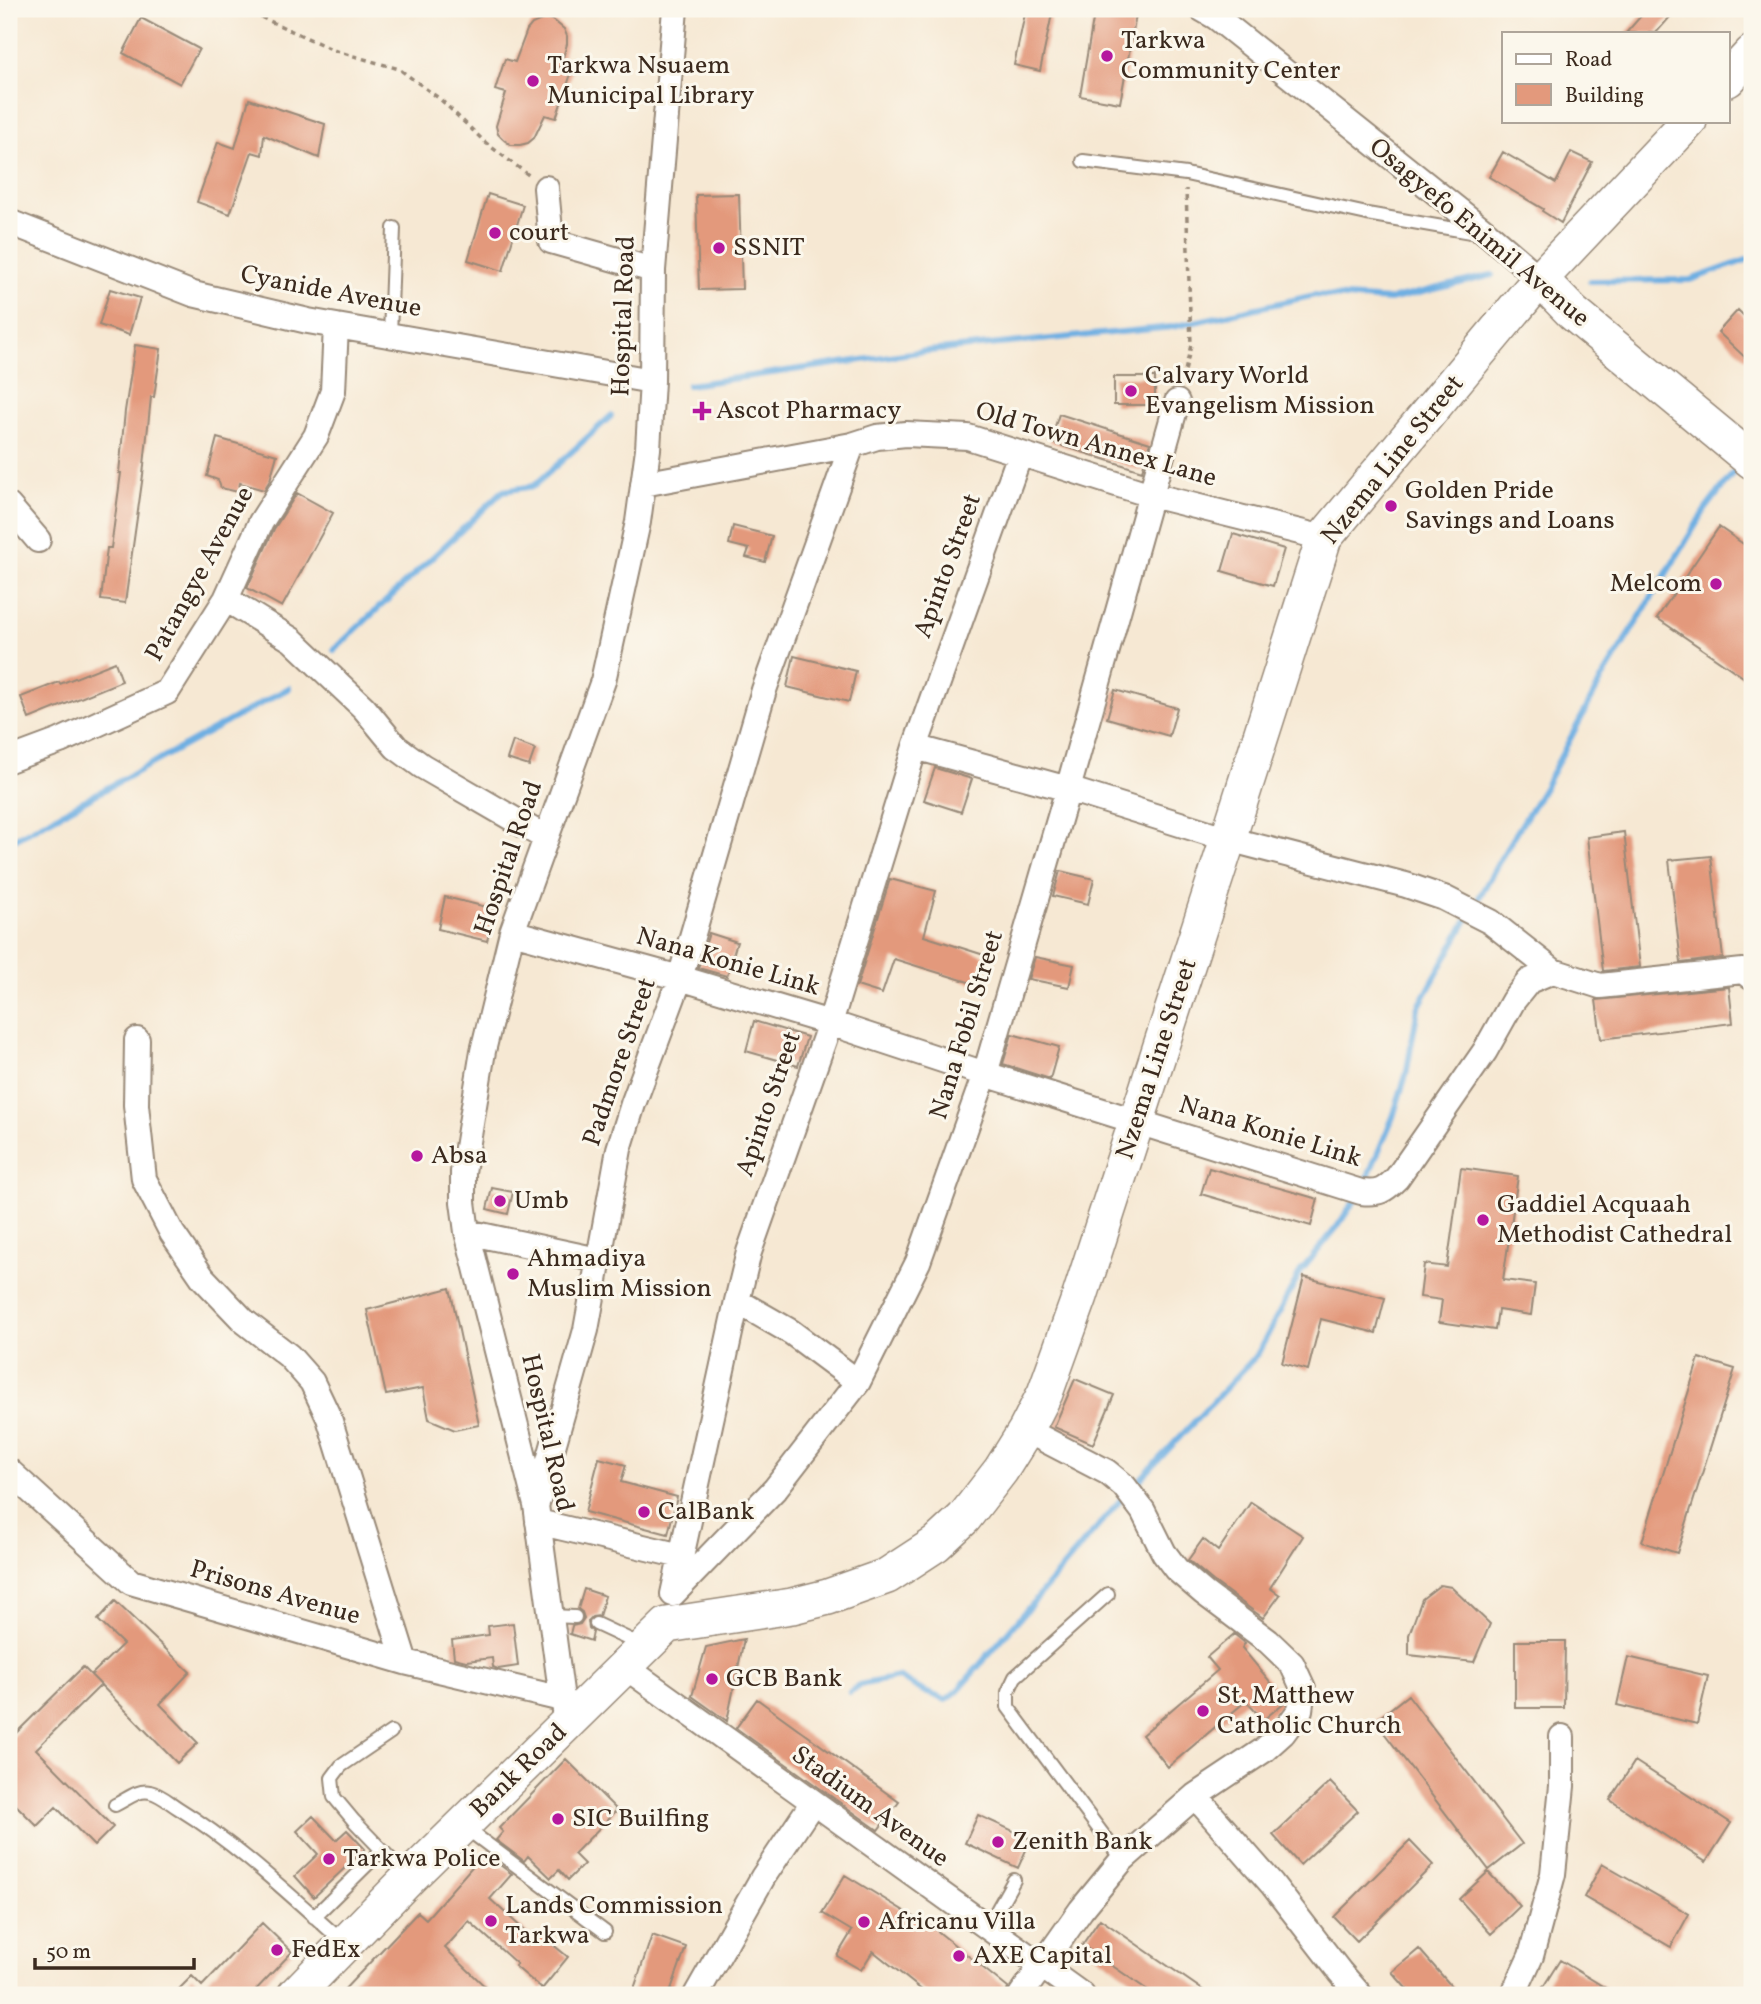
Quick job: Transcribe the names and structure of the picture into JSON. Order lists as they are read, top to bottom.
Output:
{
  "streets": {
    "street": [
      "Osagyefo Enimil Avenue",
      "Cyanide Avenue",
      "Hospital Road",
      "Old Town Annex Lane",
      "Nzema Line Street",
      "Apinto Street",
      "Patangye Avenue",
      "Nana Konie Link",
      "Nana Fobil Street",
      "Padmore Street",
      "Prisons Avenue",
      "Bank Road",
      "Stadium Avenue"
    ]
  },
  "crossings": [
    ["Osagyefo Enimil Avenue", "Nzema Line Street"],
    ["Cyanide Avenue", "Hospital Road"],
    ["Cyanide Avenue", "Patangye Avenue"],
    ["Hospital Road", "Old Town Annex Lane"],
    ["Hospital Road", "Nana Konie Link"],
    ["Hospital Road", "Padmore Street"],
    ["Hospital Road", "Prisons Avenue"],
    ["Hospital Road", "Bank Road"],
    ["Old Town Annex Lane", "Nzema Line Street"],
    ["Old Town Annex Lane", "Apinto Street"],
    ["Old Town Annex Lane", "Nana Fobil Street"],
    ["Old Town Annex Lane", "Padmore Street"],
    ["Nzema Line Street", "Apinto Street"],
    ["Nzema Line Street", "Nana Konie Link"],
    ["Nzema Line Street", "Nana Fobil Street"],
    ["Nzema Line Street", "Bank Road"],
    ["Nzema Line Street", "Stadium Avenue"],
    ["Apinto Street", "Nana Konie Link"],
    ["Apinto Street", "Nana Fobil Street"],
    ["Apinto Street", "Bank Road"],
    ["Apinto Street", "Stadium Avenue"],
    ["Nana Konie Link", "Nana Fobil Street"],
    ["Nana Konie Link", "Padmore Street"],
    ["Nana Fobil Street", "Bank Road"],
    ["Nana Fobil Street", "Stadium Avenue"],
    ["Prisons Avenue", "Bank Road"],
    ["Bank Road", "Stadium Avenue"]
  ],
  "places": {
    "other": [
      "Tarkwa Community Center",
      "Tarkwa Nsuaem Municipal Library",
      "court",
      "SSNIT",
      "Calvary World Evangelism Mission",
      "Golden Pride Savings and Loans",
      "Melcom",
      "Absa",
      "Umb",
      "Gaddiel Acquaah Methodist Cathedral",
      "Ahmadiya Muslim Mission",
      "CalBank",
      "GCB Bank",
      "St. Matthew Catholic Church",
      "SIC Builfing",
      "Zenith Bank",
      "Tarkwa Police",
      "Lands Commission Tarkwa",
      "Africanu Villa",
      "FedEx",
      "AXE Capital"
    ],
    "health": ["Ascot Pharmacy"]
  },
  "legend": ["Road", "Building"],
  "scale_bar": "50 m"
}
